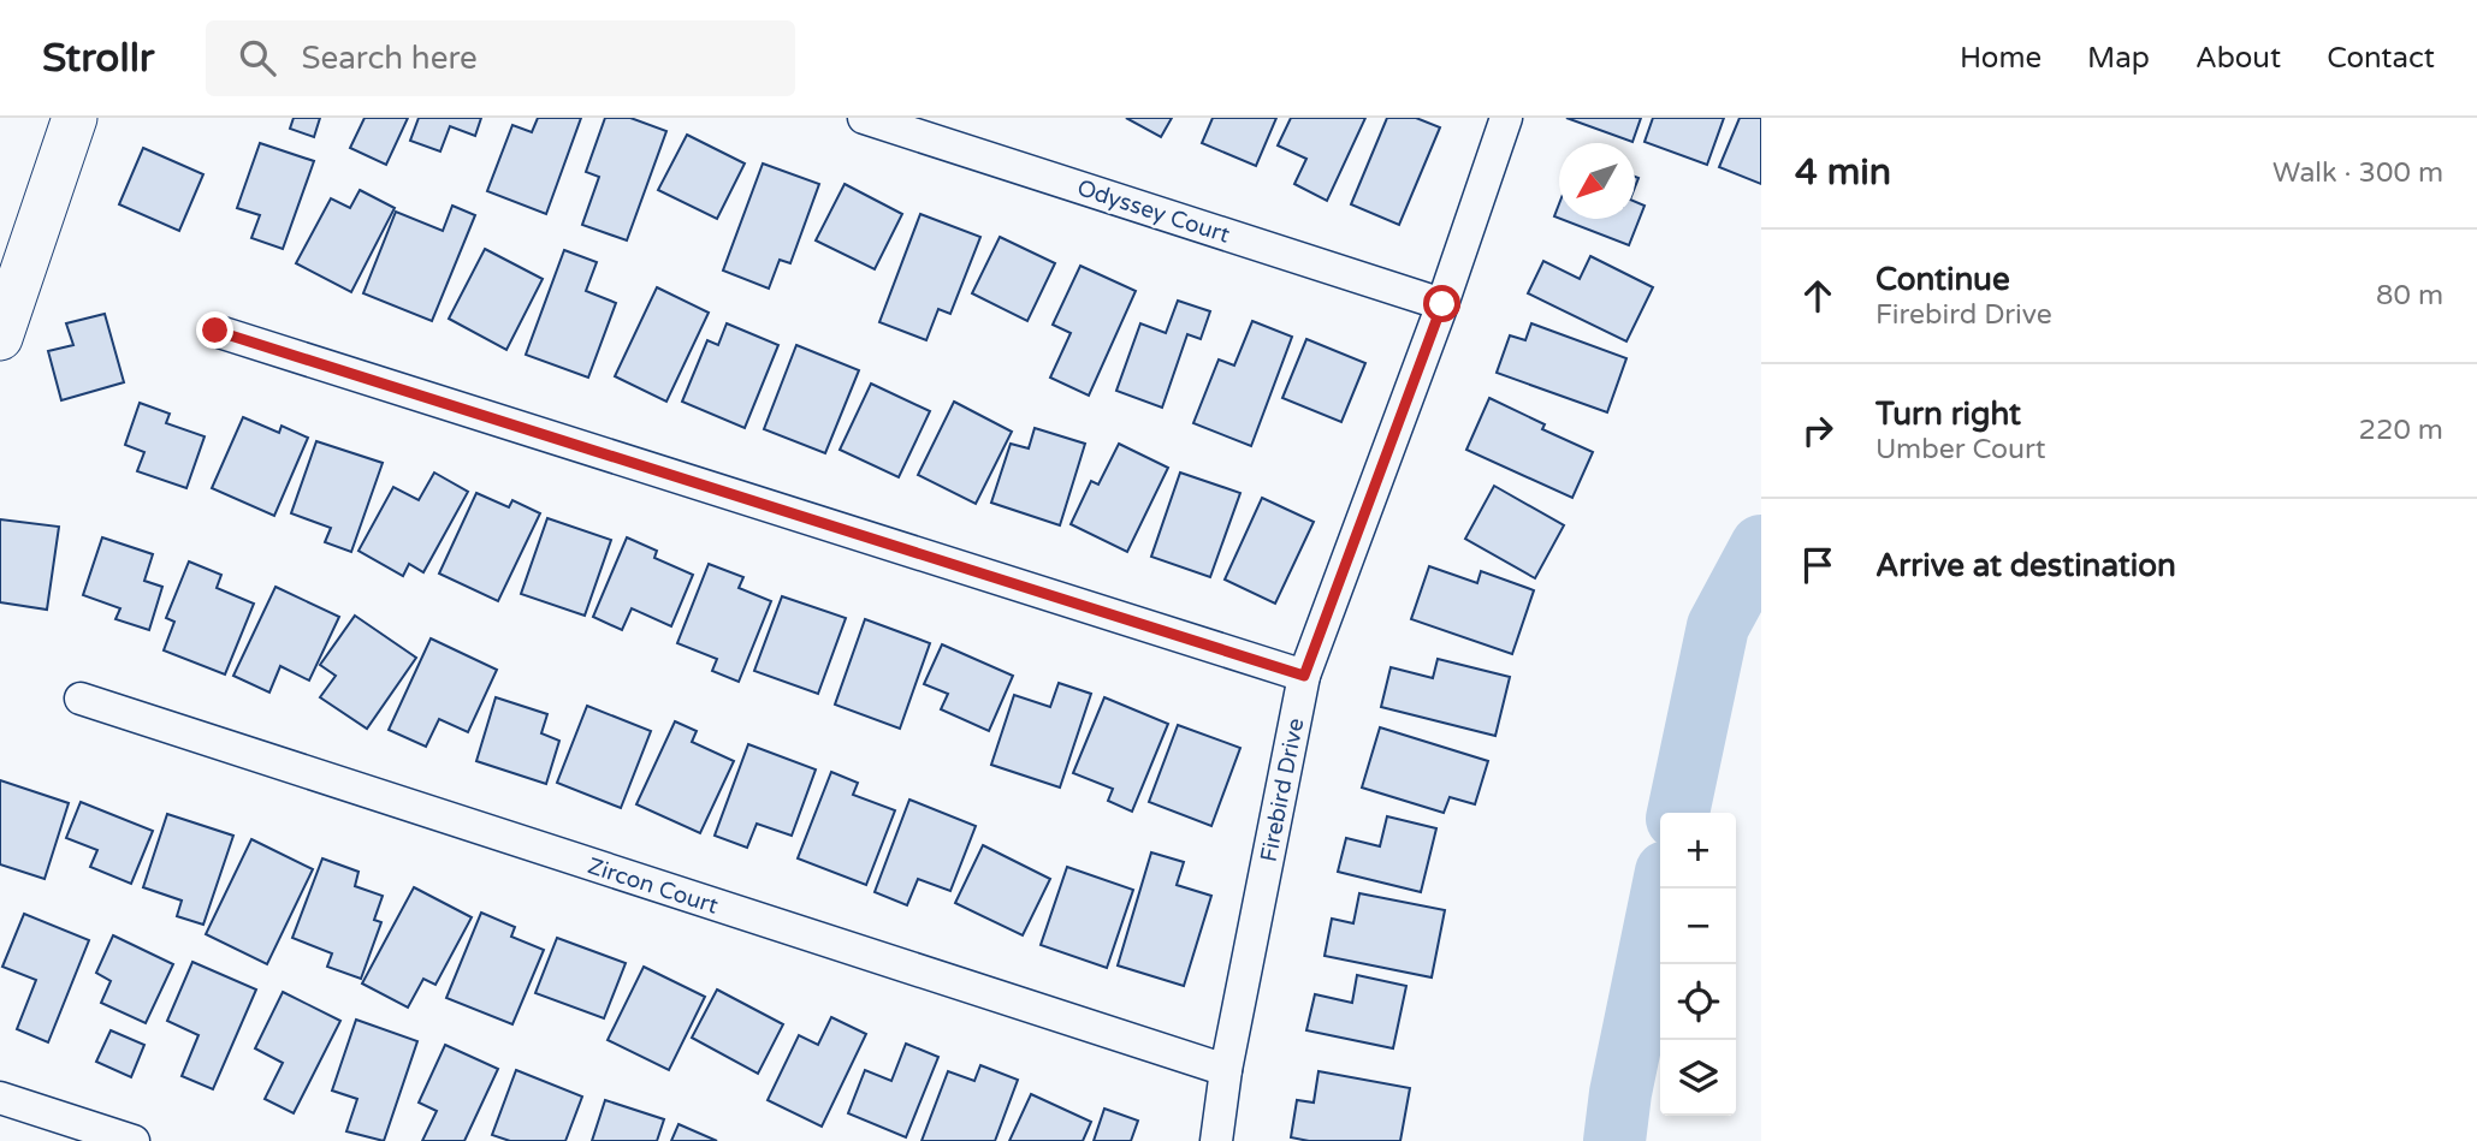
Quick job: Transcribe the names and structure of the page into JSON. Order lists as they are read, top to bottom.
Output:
{
  "streets": {
    "street": ["Odyssey Court", "Firebird Drive", "Zircon Court"]
  },
  "crossings": [
    ["Odyssey Court", "Firebird Drive"],
    ["Firebird Drive", "Zircon Court"]
  ],
  "north": "bottom left",
  "page": {
    "header": "Strollr",
    "search": "Search here",
    "nav": [
      "Home",
      "Map",
      "About",
      "Contact"
    ],
    "heading": ["4 min", "Walk · 300 m"],
    "list": [
      ["Continue", "Firebird Drive", "80 m"],
      ["Turn right", "Umber Court", "220 m"],
      "Arrive at destination"
    ],
    "map_buttons": ["+", "−"]
  }
}
